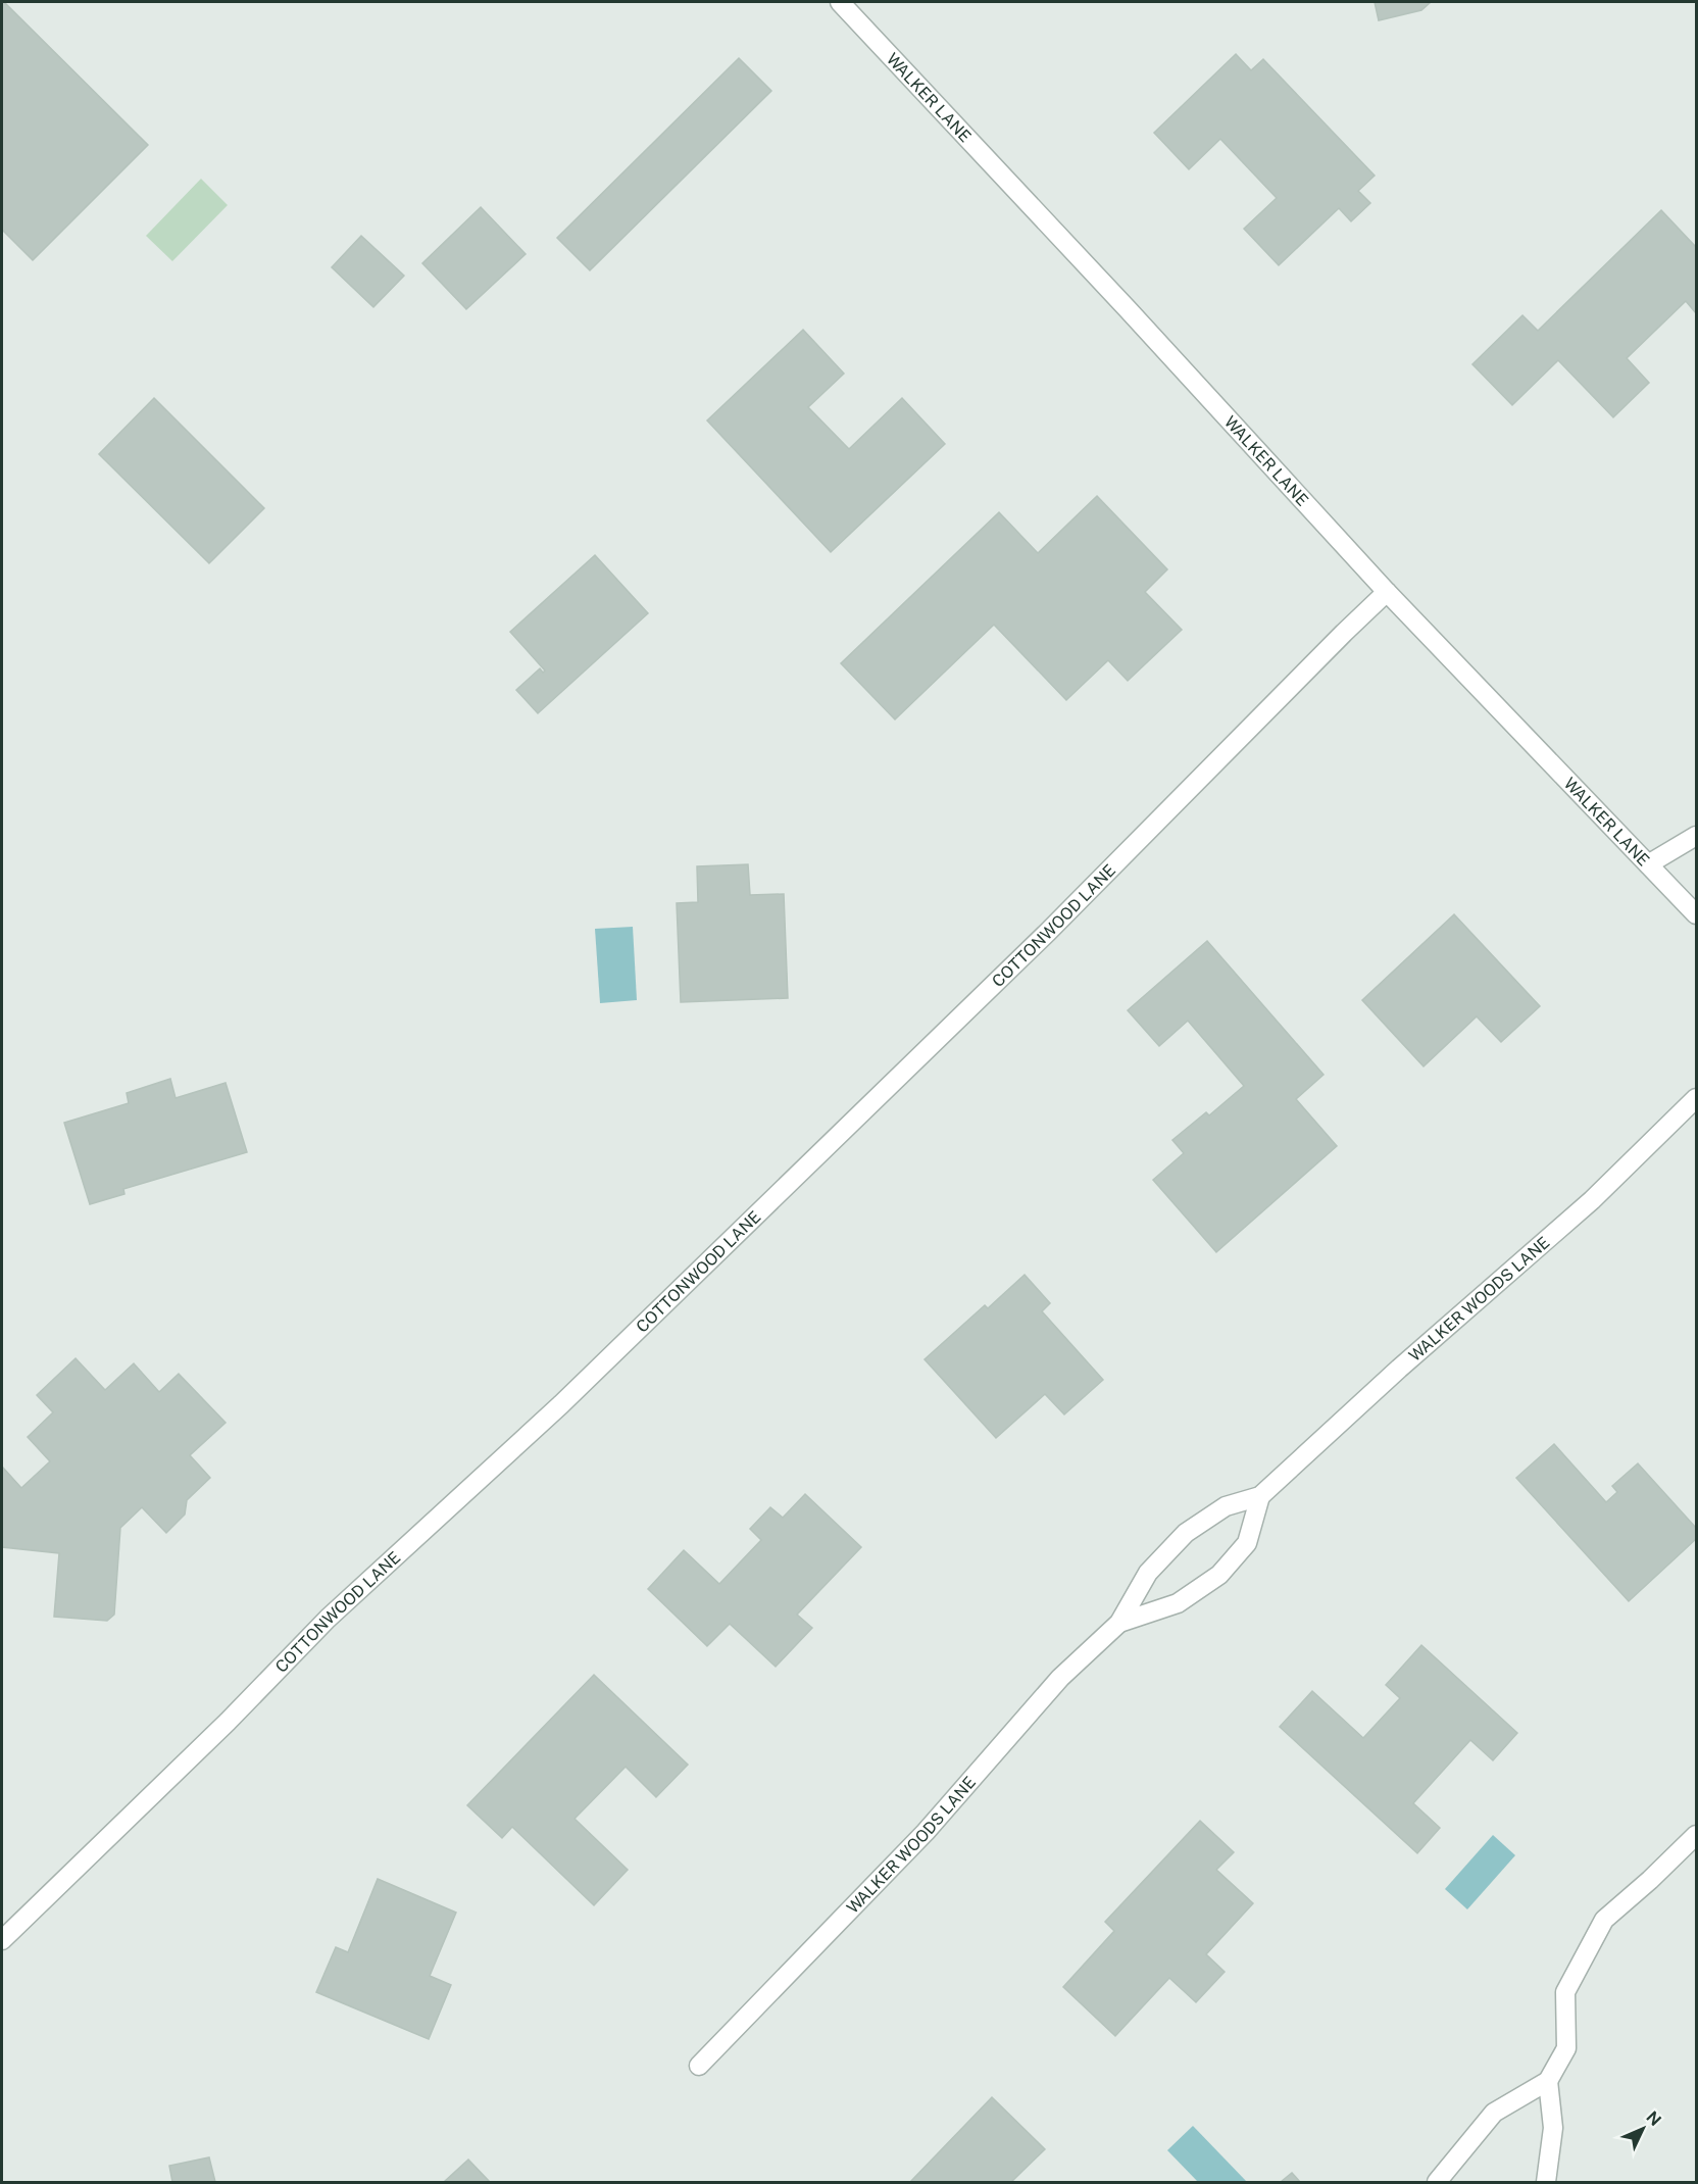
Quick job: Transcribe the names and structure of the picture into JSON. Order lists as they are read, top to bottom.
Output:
{
  "streets": {
    "street": ["WALKER LANE", "COTTONWOOD LANE", "WALKER WOODS LANE"]
  },
  "crossings": [
    ["WALKER LANE", "COTTONWOOD LANE"]
  ],
  "north": "top right"
}
